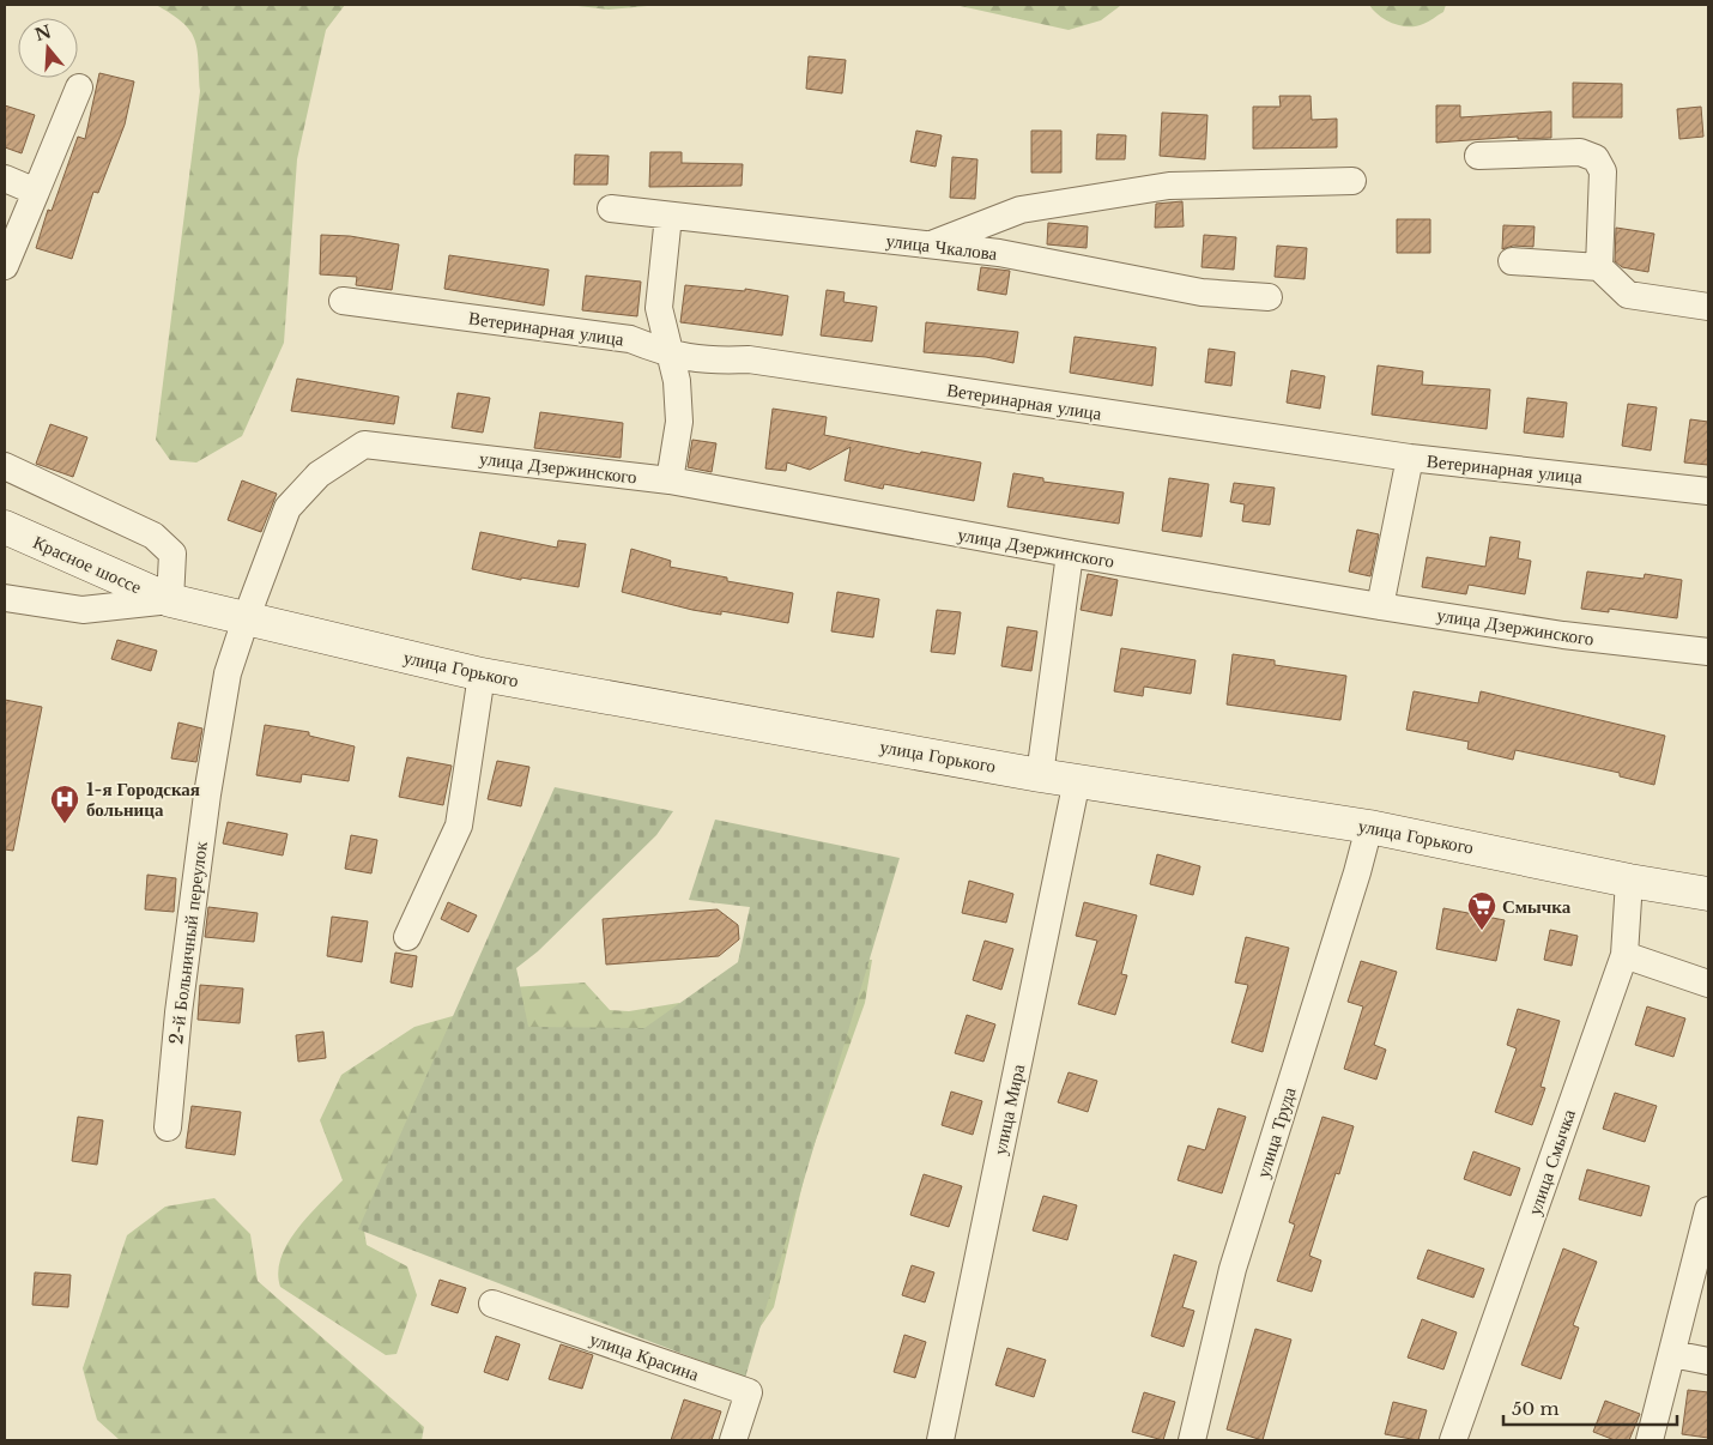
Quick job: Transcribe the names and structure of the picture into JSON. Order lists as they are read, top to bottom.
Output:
{
  "streets": {
    "main road": ["Красное шоссе", "улица Горького"],
    "street": [
      "улица Чкалова",
      "Ветеринарная улица",
      "улица Дзержинского",
      "2-й Больничный переулок",
      "улица Мира",
      "улица Труда",
      "улица Смычка",
      "улица Красина"
    ]
  },
  "crossings": [
    ["улица Дзержинского", "2-й Больничный переулок"],
    ["Красное шоссе", "улица Горького"],
    ["улица Горького", "2-й Больничный переулок"],
    ["улица Горького", "улица Мира"],
    ["улица Горького", "улица Труда"],
    ["улица Горького", "улица Смычка"]
  ],
  "places": {
    "hospital": ["1-я Городская больница"],
    "supermarket": ["Смычка"]
  },
  "scale_bar": "50 m",
  "north": "top"
}
